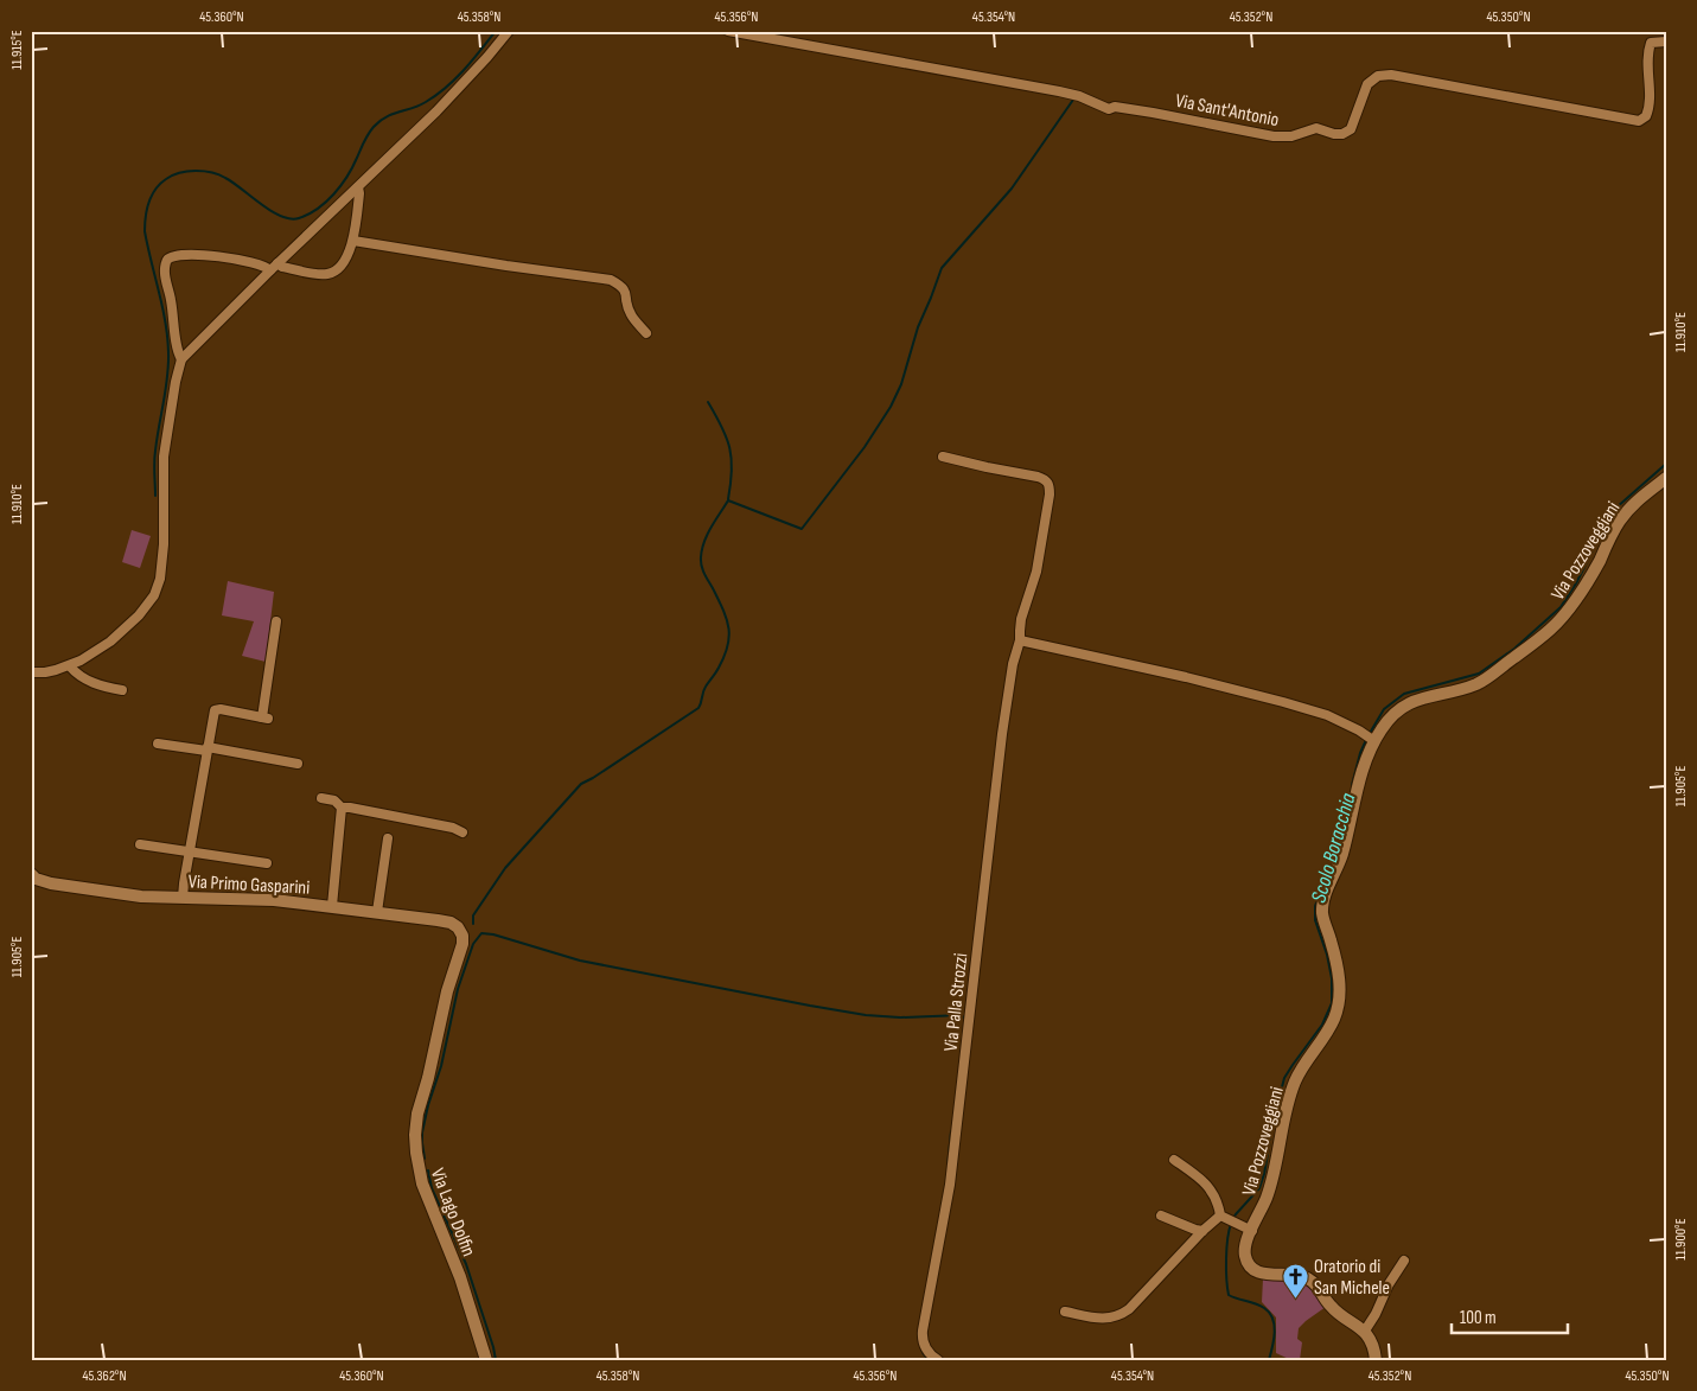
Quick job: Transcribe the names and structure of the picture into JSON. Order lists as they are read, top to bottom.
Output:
{
  "streets": {
    "street": [
      "Via Sant'Antonio",
      "Via Pozzoveggiani",
      "Via Primo Gasparini",
      "Via Palla Strozzi",
      "Via Lago Dolfin"
    ]
  },
  "crossings": [
    ["Via Primo Gasparini", "Via Lago Dolfin"]
  ],
  "water": ["Scolo Boracchia"],
  "places": {
    "church": ["Oratorio di San Michele"]
  },
  "scale_bar": "100 m",
  "coordinates": [
    "45.360°N",
    "45.358°N",
    "45.356°N",
    "45.354°N",
    "45.352°N",
    "45.350°N",
    "11.915°E",
    "11.910°E",
    "11.905°E",
    "11.900°E",
    "45.362°N"
  ]
}
